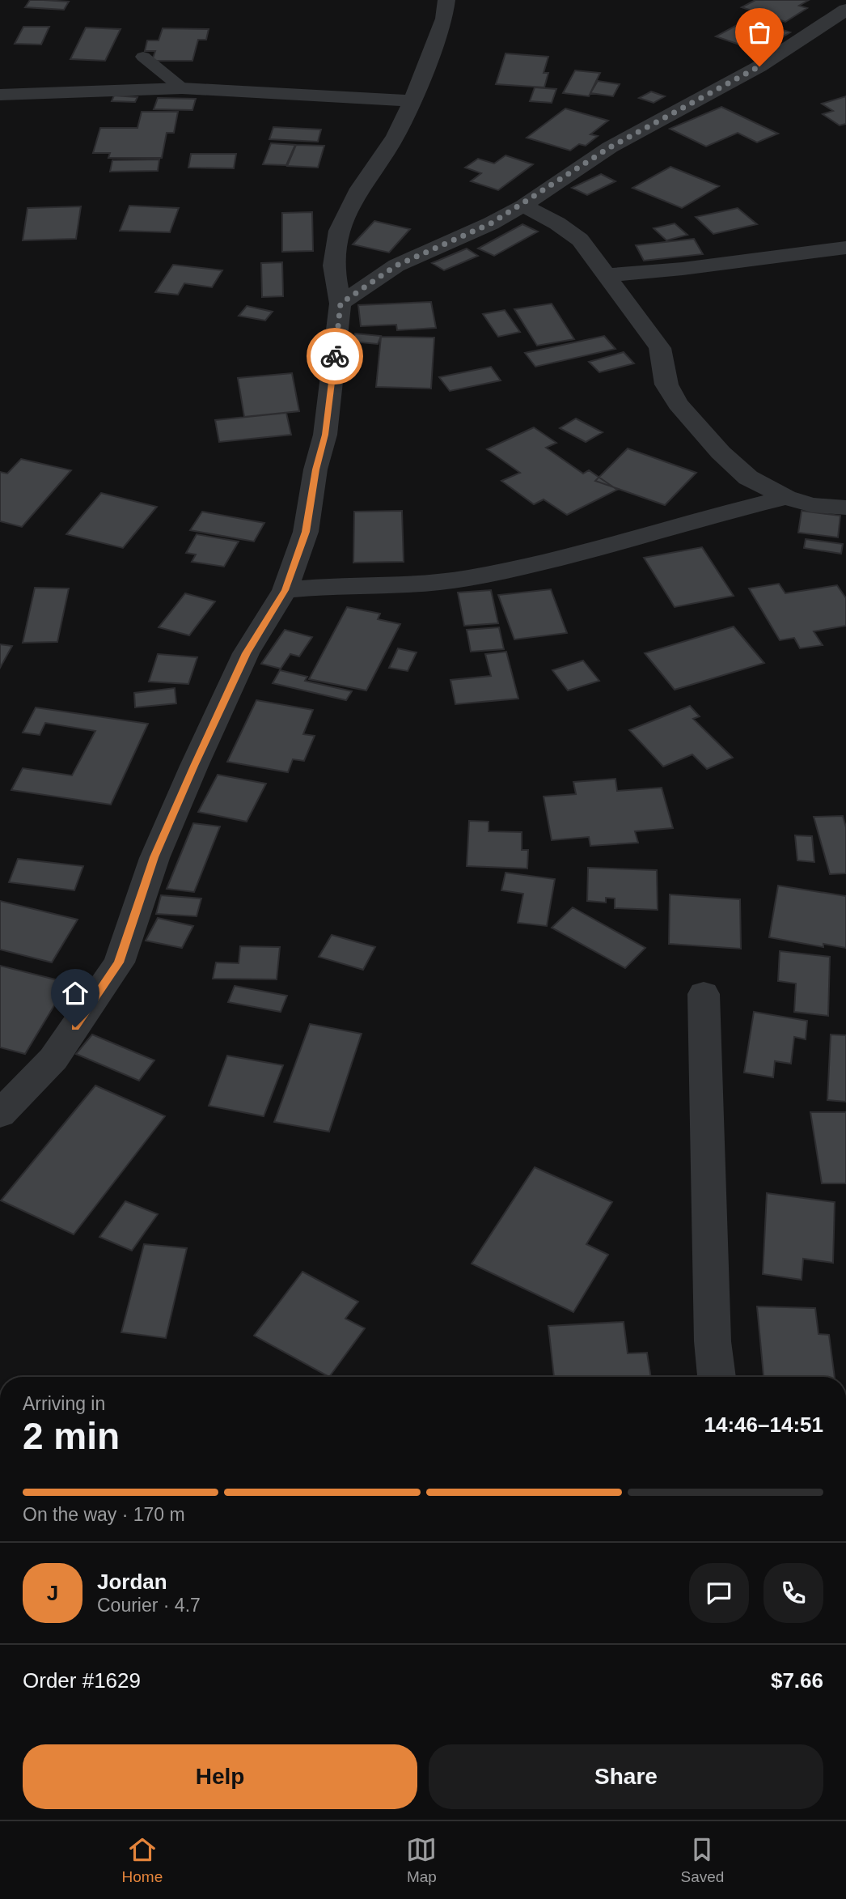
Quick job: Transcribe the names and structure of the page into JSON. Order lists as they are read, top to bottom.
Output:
{
  "page": {
    "heading": ["2 min", "Arriving in", "14:46–14:51"],
    "panel": [
      "Jordan",
      "Courier · 4.7",
      "Order #1629",
      "$7.66"
    ],
    "bar": "On the way · 170 m",
    "round": "J",
    "buttons": ["Help", "Share"],
    "tabs": ["Home", "Map", "Saved"]
  }
}
